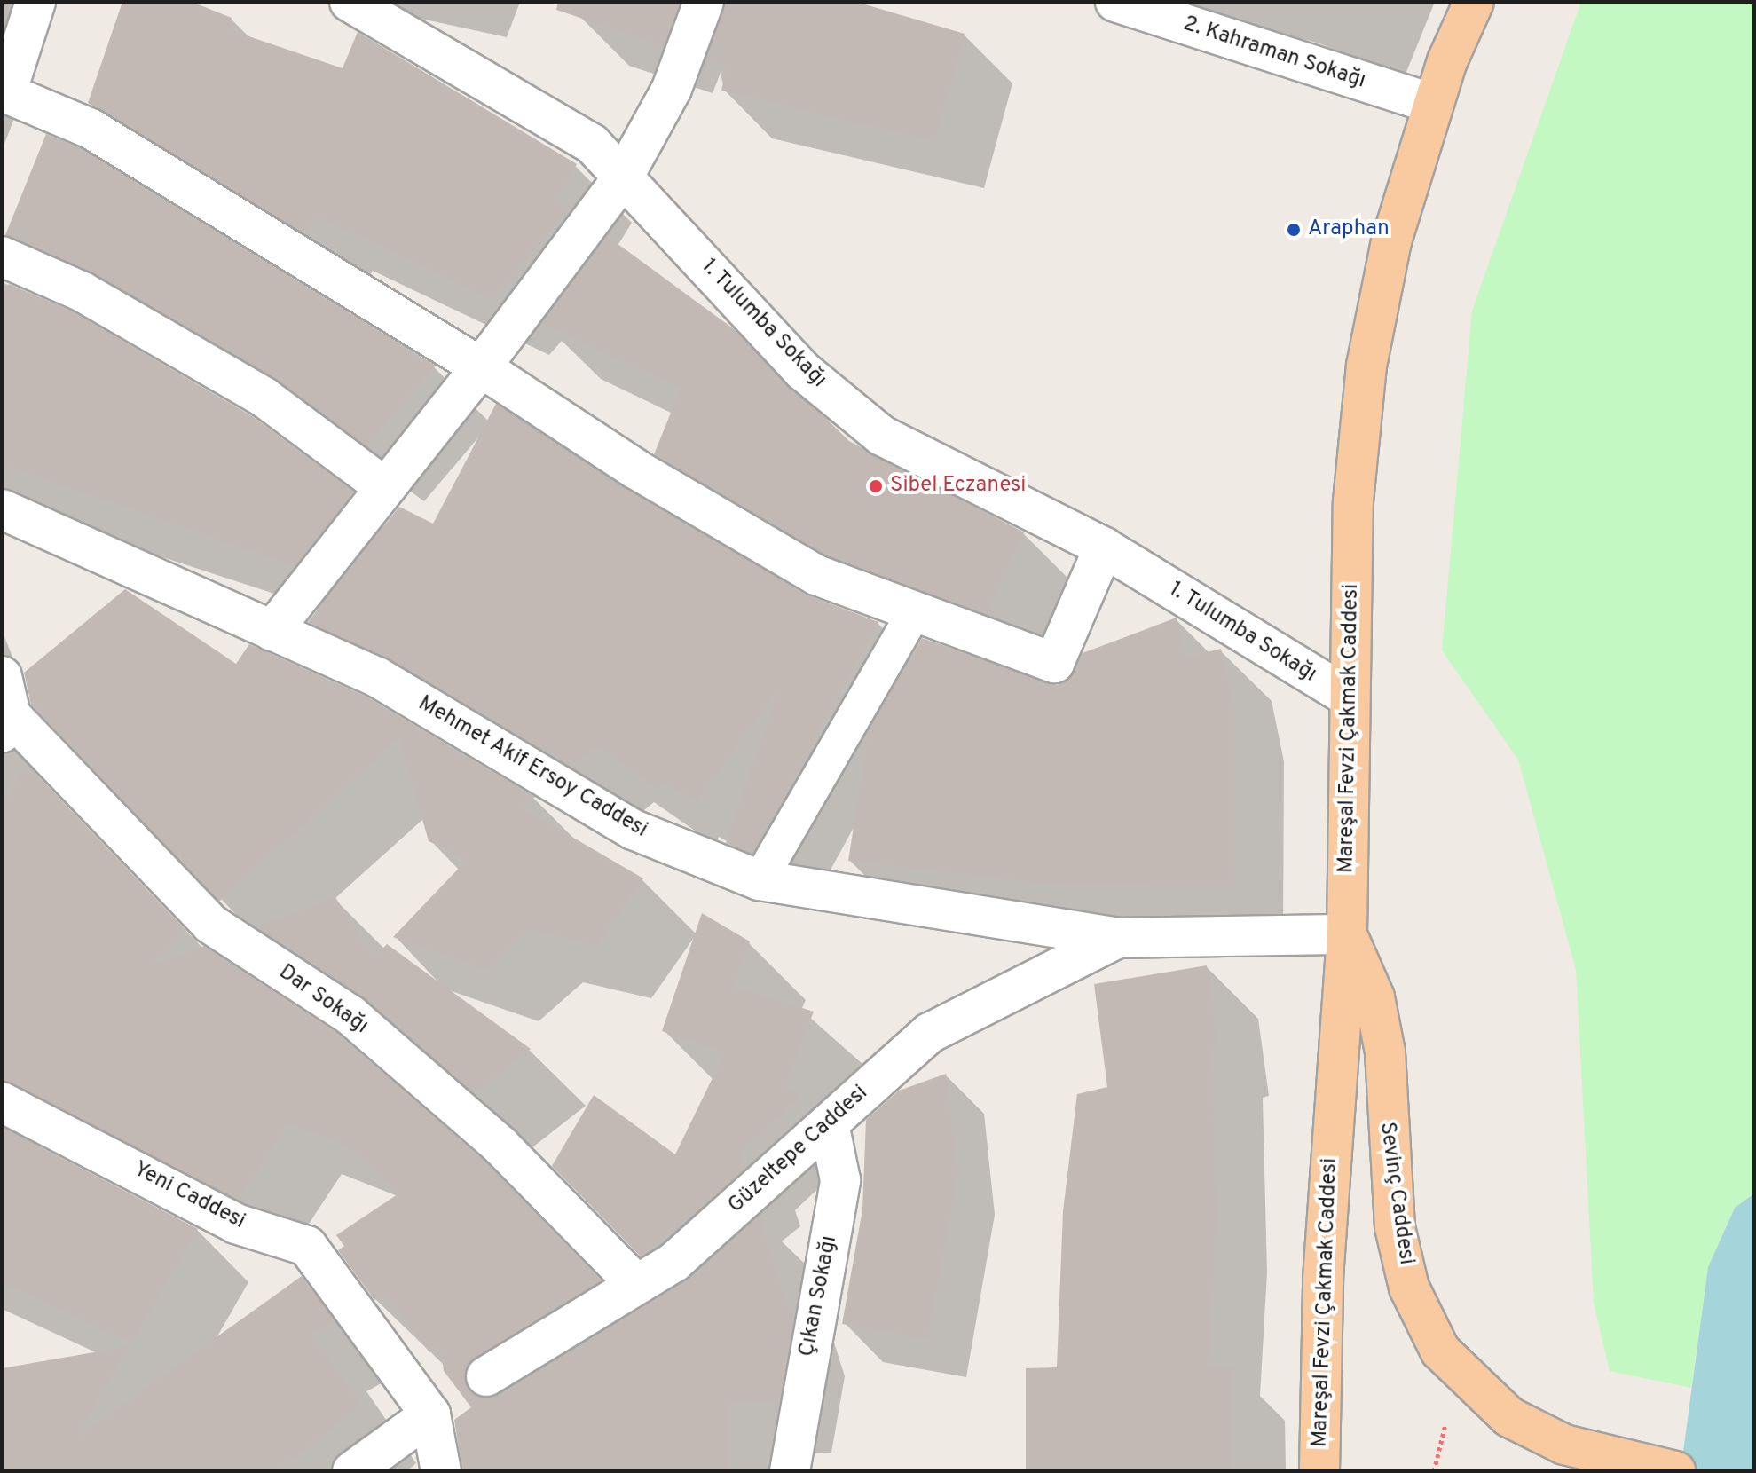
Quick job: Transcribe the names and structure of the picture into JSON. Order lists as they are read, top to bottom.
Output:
{
  "streets": {
    "main road": ["Mareşal Fevzi Çakmak Caddesi", "Sevinç Caddesi"],
    "street": [
      "2. Kahraman Sokağı",
      "1. Tulumba Sokağı",
      "Mehmet Akif Ersoy Caddesi",
      "Dar Sokağı",
      "Güzeltepe Caddesi",
      "Yeni Caddesi",
      "Çıkan Sokağı"
    ]
  },
  "crossings": [
    ["2. Kahraman Sokağı", "Mareşal Fevzi Çakmak Caddesi"],
    ["1. Tulumba Sokağı", "Mareşal Fevzi Çakmak Caddesi"],
    ["Mareşal Fevzi Çakmak Caddesi", "Mehmet Akif Ersoy Caddesi"],
    ["Mareşal Fevzi Çakmak Caddesi", "Sevinç Caddesi"],
    ["Mehmet Akif Ersoy Caddesi", "Güzeltepe Caddesi"],
    ["Mehmet Akif Ersoy Caddesi", "Sevinç Caddesi"],
    ["Dar Sokağı", "Güzeltepe Caddesi"],
    ["Güzeltepe Caddesi", "Çıkan Sokağı"]
  ],
  "places": ["Araphan", "Sibel Eczanesi"]
}
